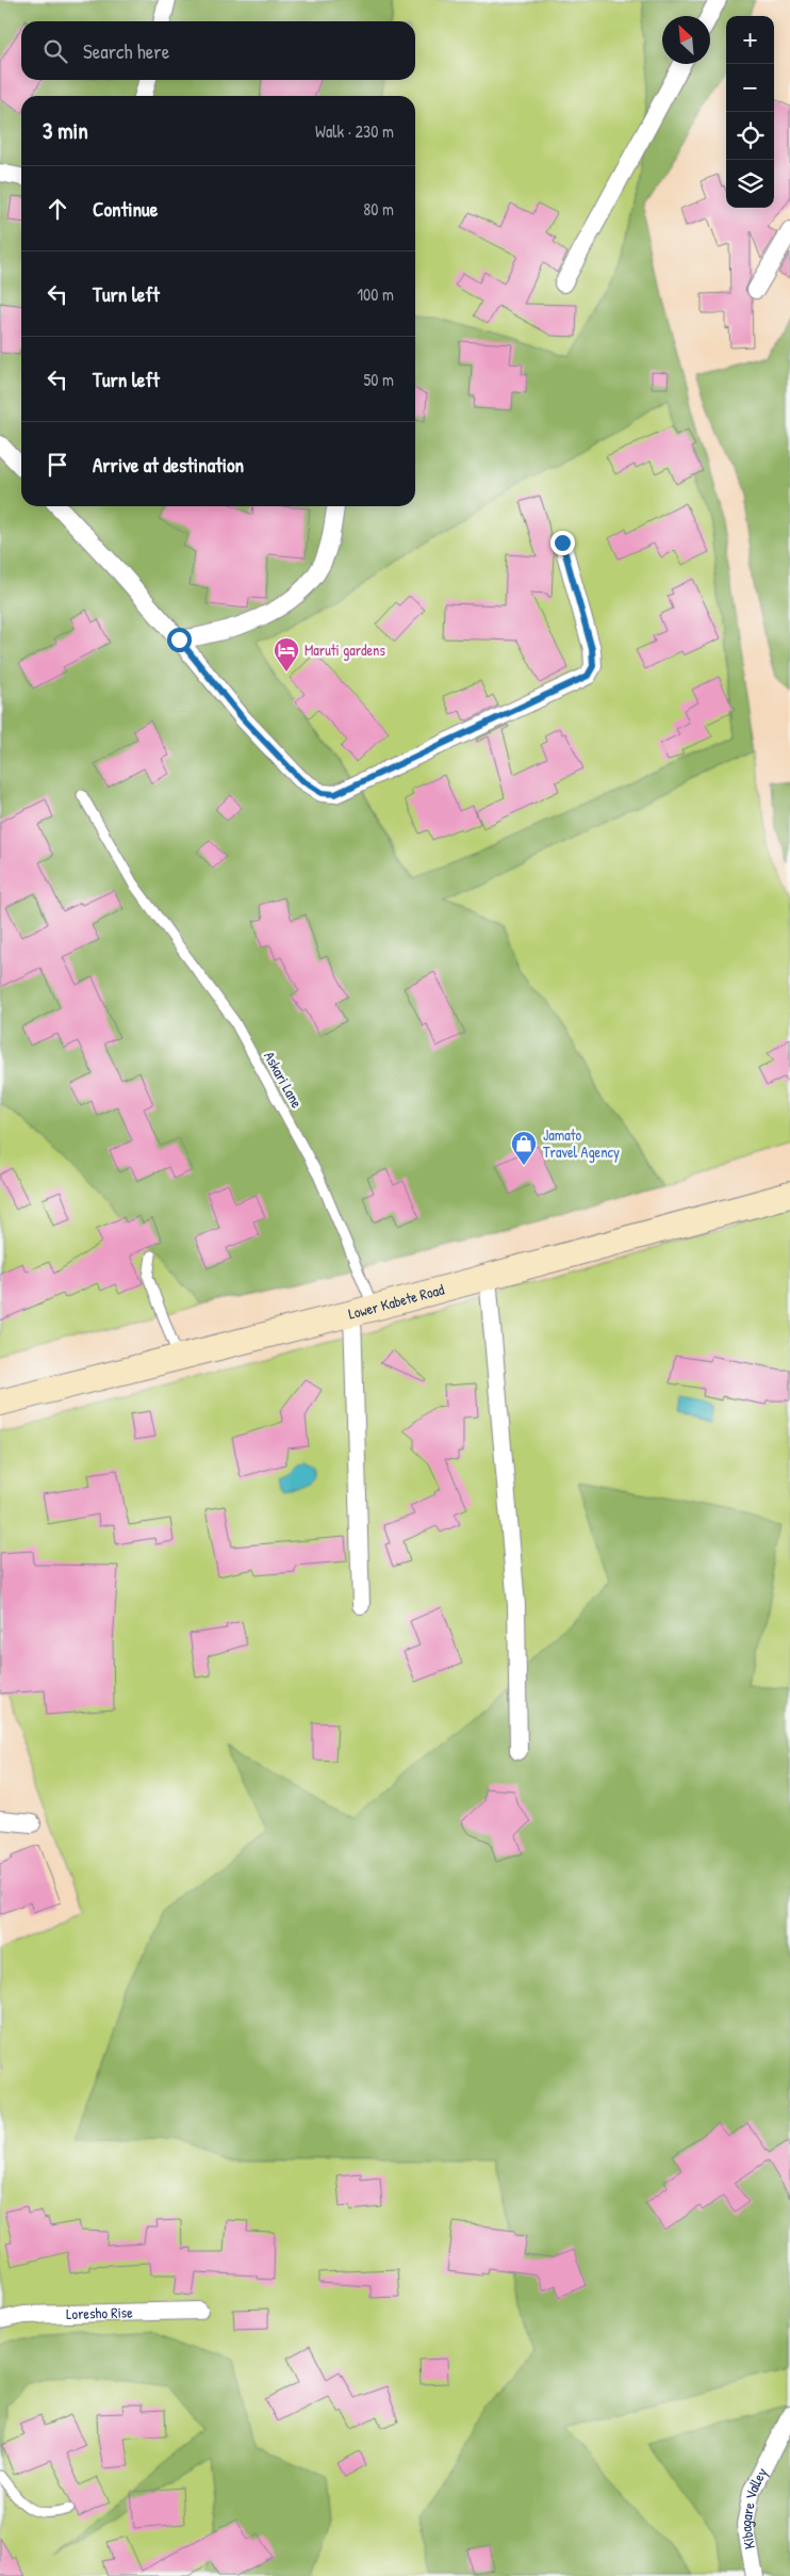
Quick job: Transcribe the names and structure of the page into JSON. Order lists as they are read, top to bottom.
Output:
{
  "streets": {
    "main road": ["Lower Kabete Road"],
    "street": ["Loresho Rise", "Kibagare Valley"],
    "lane": ["Askari Lane"]
  },
  "crossings": [
    ["Askari Lane", "Lower Kabete Road"]
  ],
  "places": {
    "hotel": ["Maruti gardens"],
    "shop": ["Jamato Travel Agency"]
  },
  "north": "top left",
  "page": {
    "map_buttons": ["+", "−"],
    "search": "Search here",
    "heading": ["3 min", "Walk · 230 m"],
    "list": [
      ["Continue", "80 m"],
      ["Turn left", "100 m"],
      ["Turn left", "50 m"],
      "Arrive at destination"
    ]
  }
}
